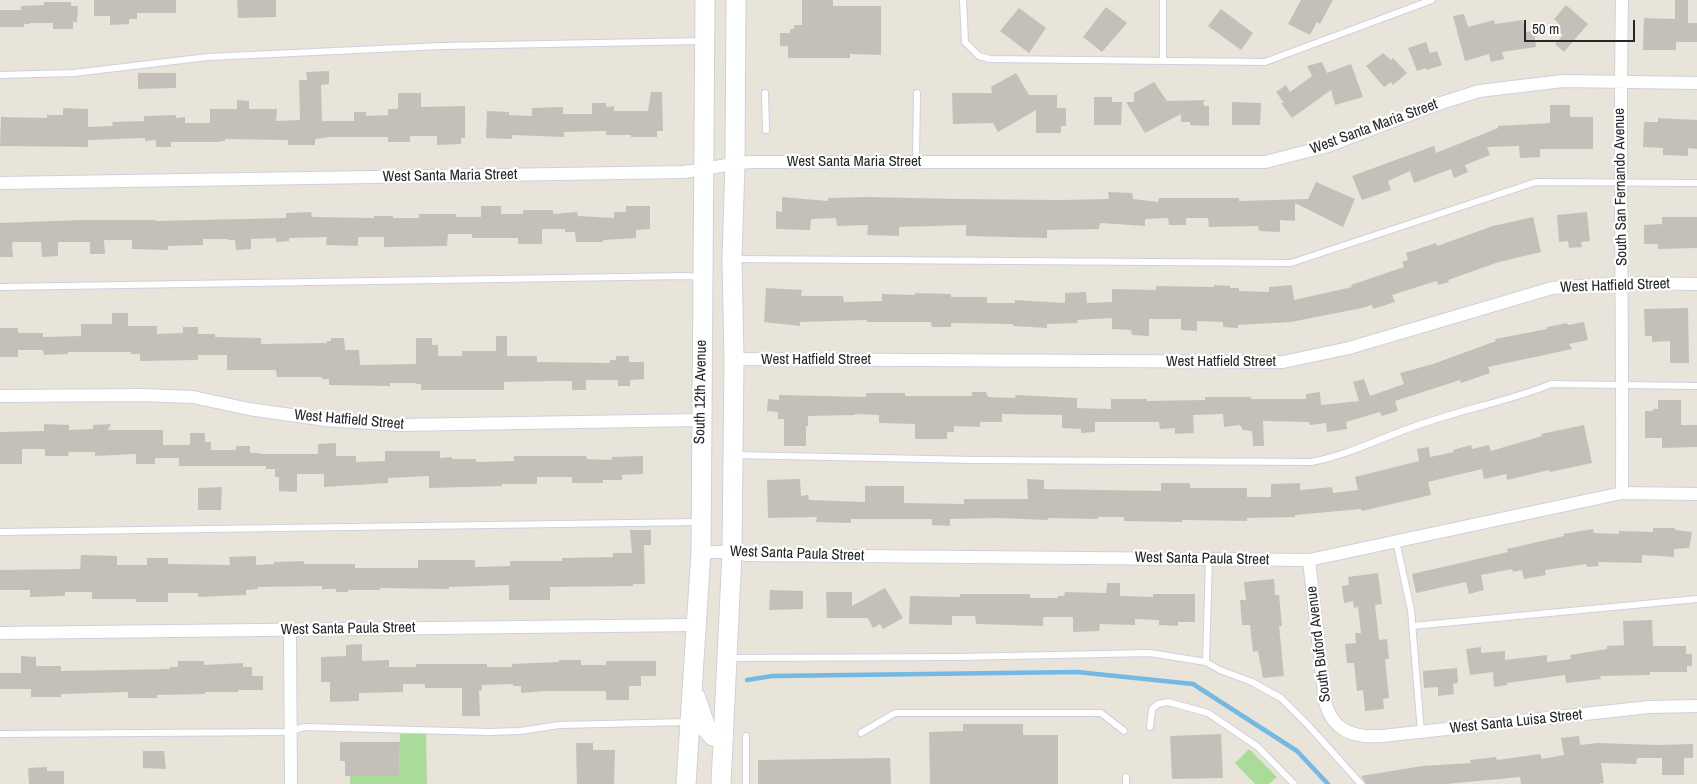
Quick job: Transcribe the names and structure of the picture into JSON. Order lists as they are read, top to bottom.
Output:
{
  "streets": {
    "main road": ["South 12th Avenue"],
    "street": [
      "West Santa Maria Street",
      "South San Fernando Avenue",
      "West Hatfield Street",
      "West Santa Paula Street",
      "South Buford Avenue",
      "West Santa Luisa Street"
    ]
  },
  "crossings": [
    ["West Santa Maria Street", "South San Fernando Avenue"],
    ["West Santa Maria Street", "South 12th Avenue"],
    ["South San Fernando Avenue", "West Hatfield Street"],
    ["South San Fernando Avenue", "West Santa Paula Street"],
    ["West Hatfield Street", "South 12th Avenue"],
    ["South 12th Avenue", "West Santa Paula Street"],
    ["West Santa Paula Street", "South Buford Avenue"],
    ["South Buford Avenue", "West Santa Luisa Street"]
  ],
  "scale_bar": "50 m"
}
